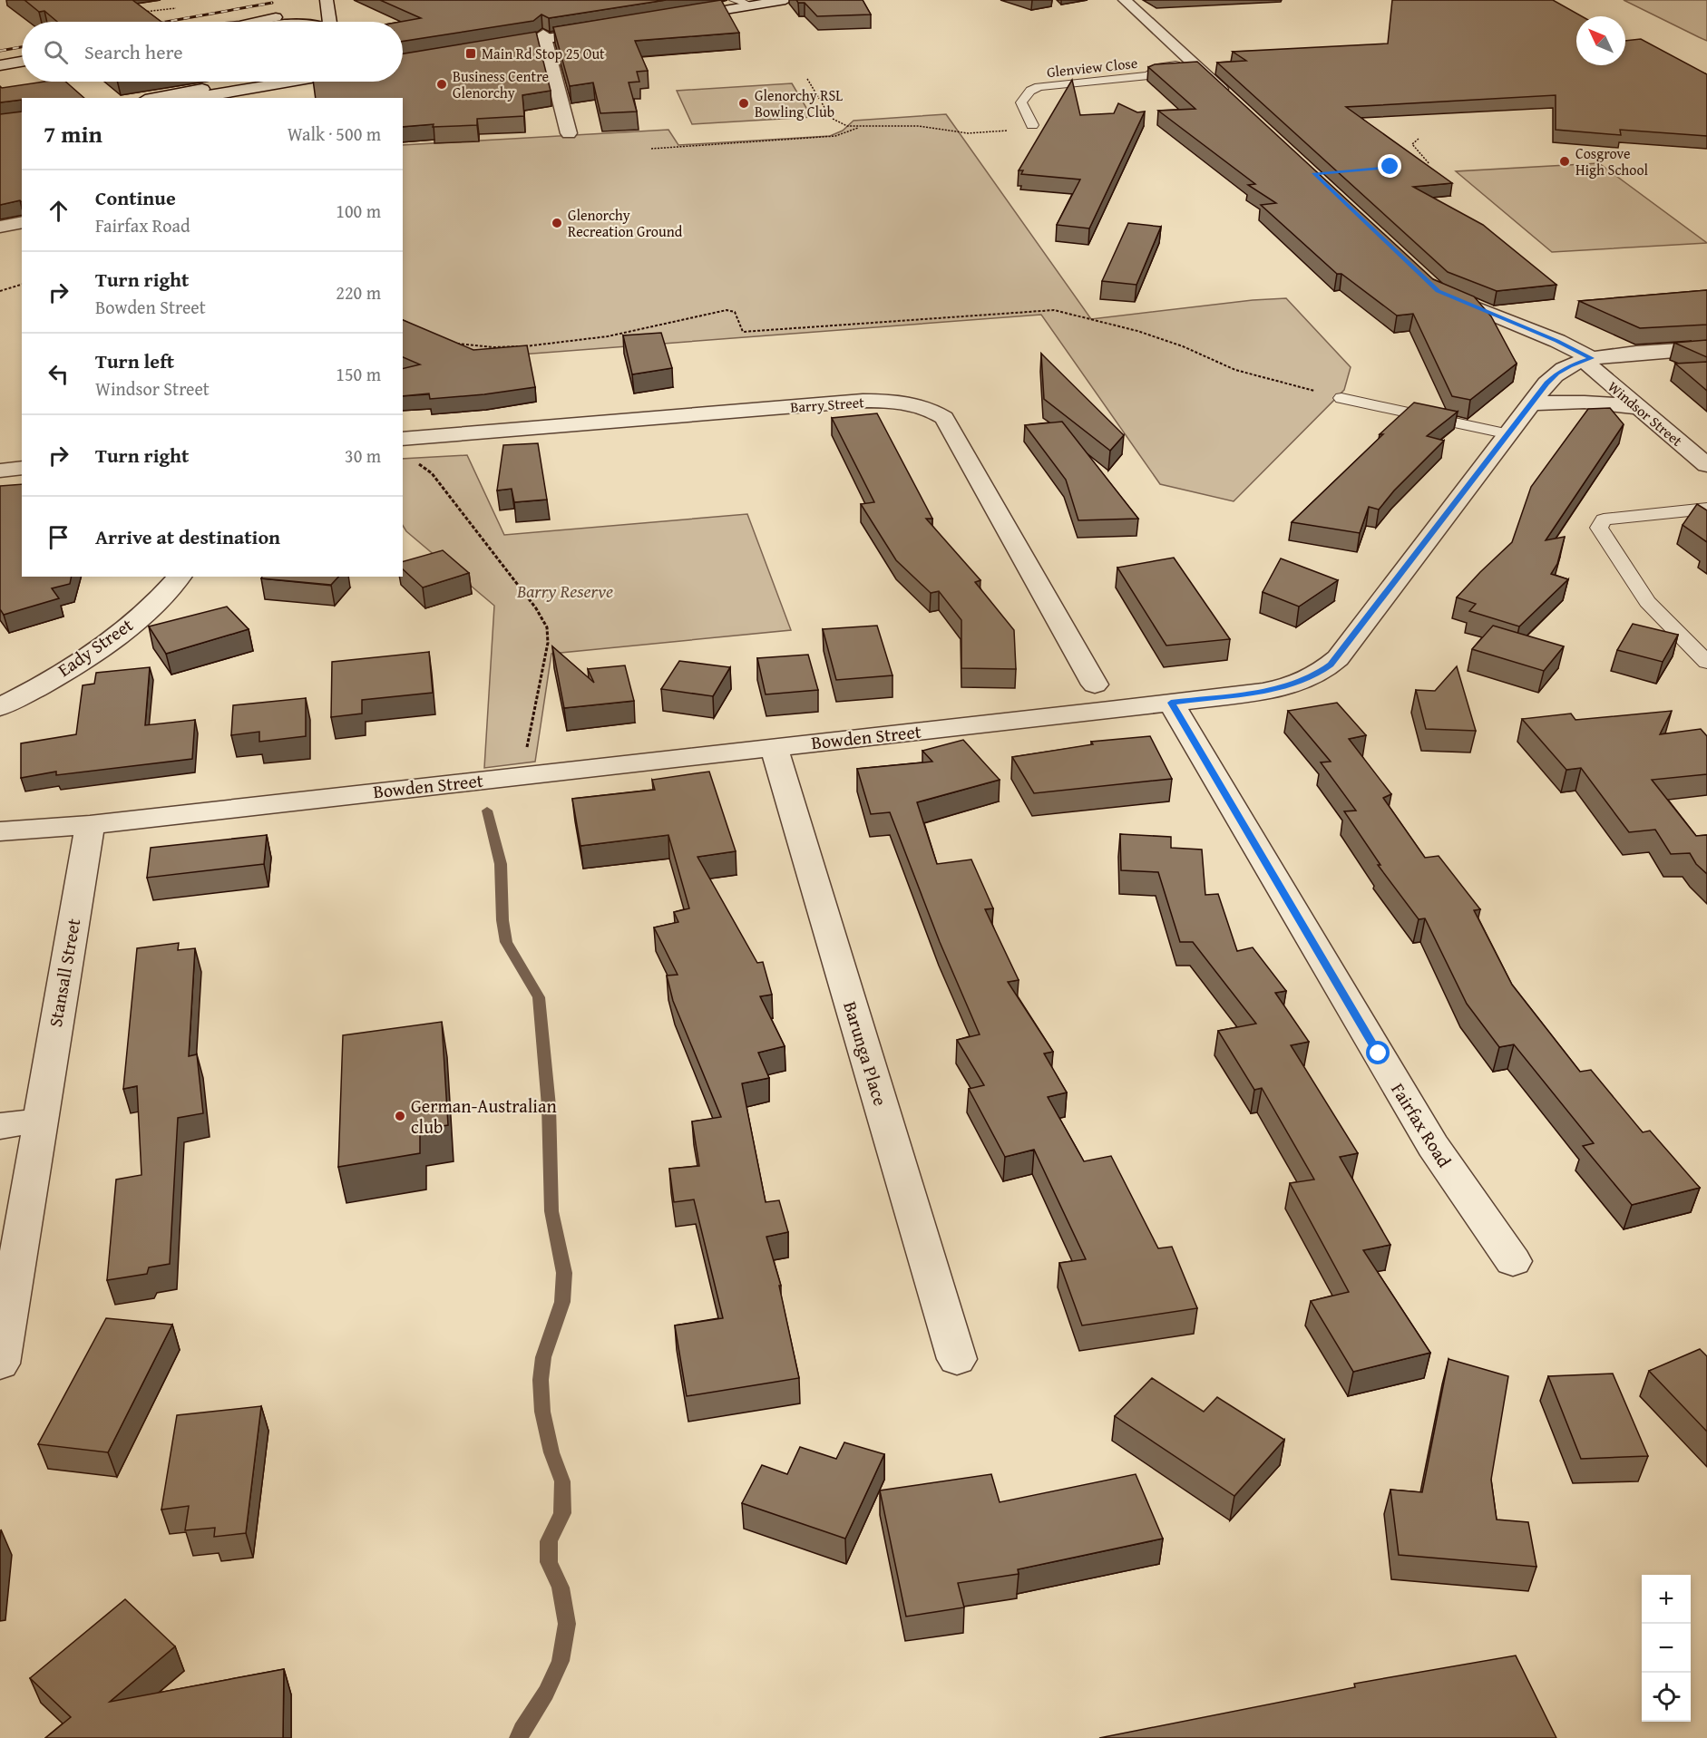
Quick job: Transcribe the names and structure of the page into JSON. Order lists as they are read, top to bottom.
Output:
{
  "streets": {
    "street": [
      "Barry Street",
      "Windsor Street",
      "Eady Street",
      "Bowden Street",
      "Stansall Street",
      "Barunga Place",
      "Fairfax Road"
    ],
    "lane": ["Glenview Close"]
  },
  "crossings": [
    ["Windsor Street", "Bowden Street"],
    ["Bowden Street", "Stansall Street"],
    ["Bowden Street", "Barunga Place"],
    ["Bowden Street", "Fairfax Road"]
  ],
  "parks": ["Barry Reserve"],
  "places": {
    "transit": ["Main Rd Stop 25 Out"],
    "other": [
      "Business Centre Glenorchy",
      "Glenorchy RSL Bowling Club",
      "Cosgrove High School",
      "Glenorchy Recreation Ground",
      "German-Australian club"
    ]
  },
  "north": "top left",
  "page": {
    "search": "Search here",
    "heading": ["7 min", "Walk · 500 m"],
    "list": [
      ["Continue", "Fairfax Road", "100 m"],
      ["Turn right", "Bowden Street", "220 m"],
      ["Turn left", "Windsor Street", "150 m"],
      ["Turn right", "30 m"],
      "Arrive at destination"
    ],
    "map_buttons": ["+", "−"]
  }
}
